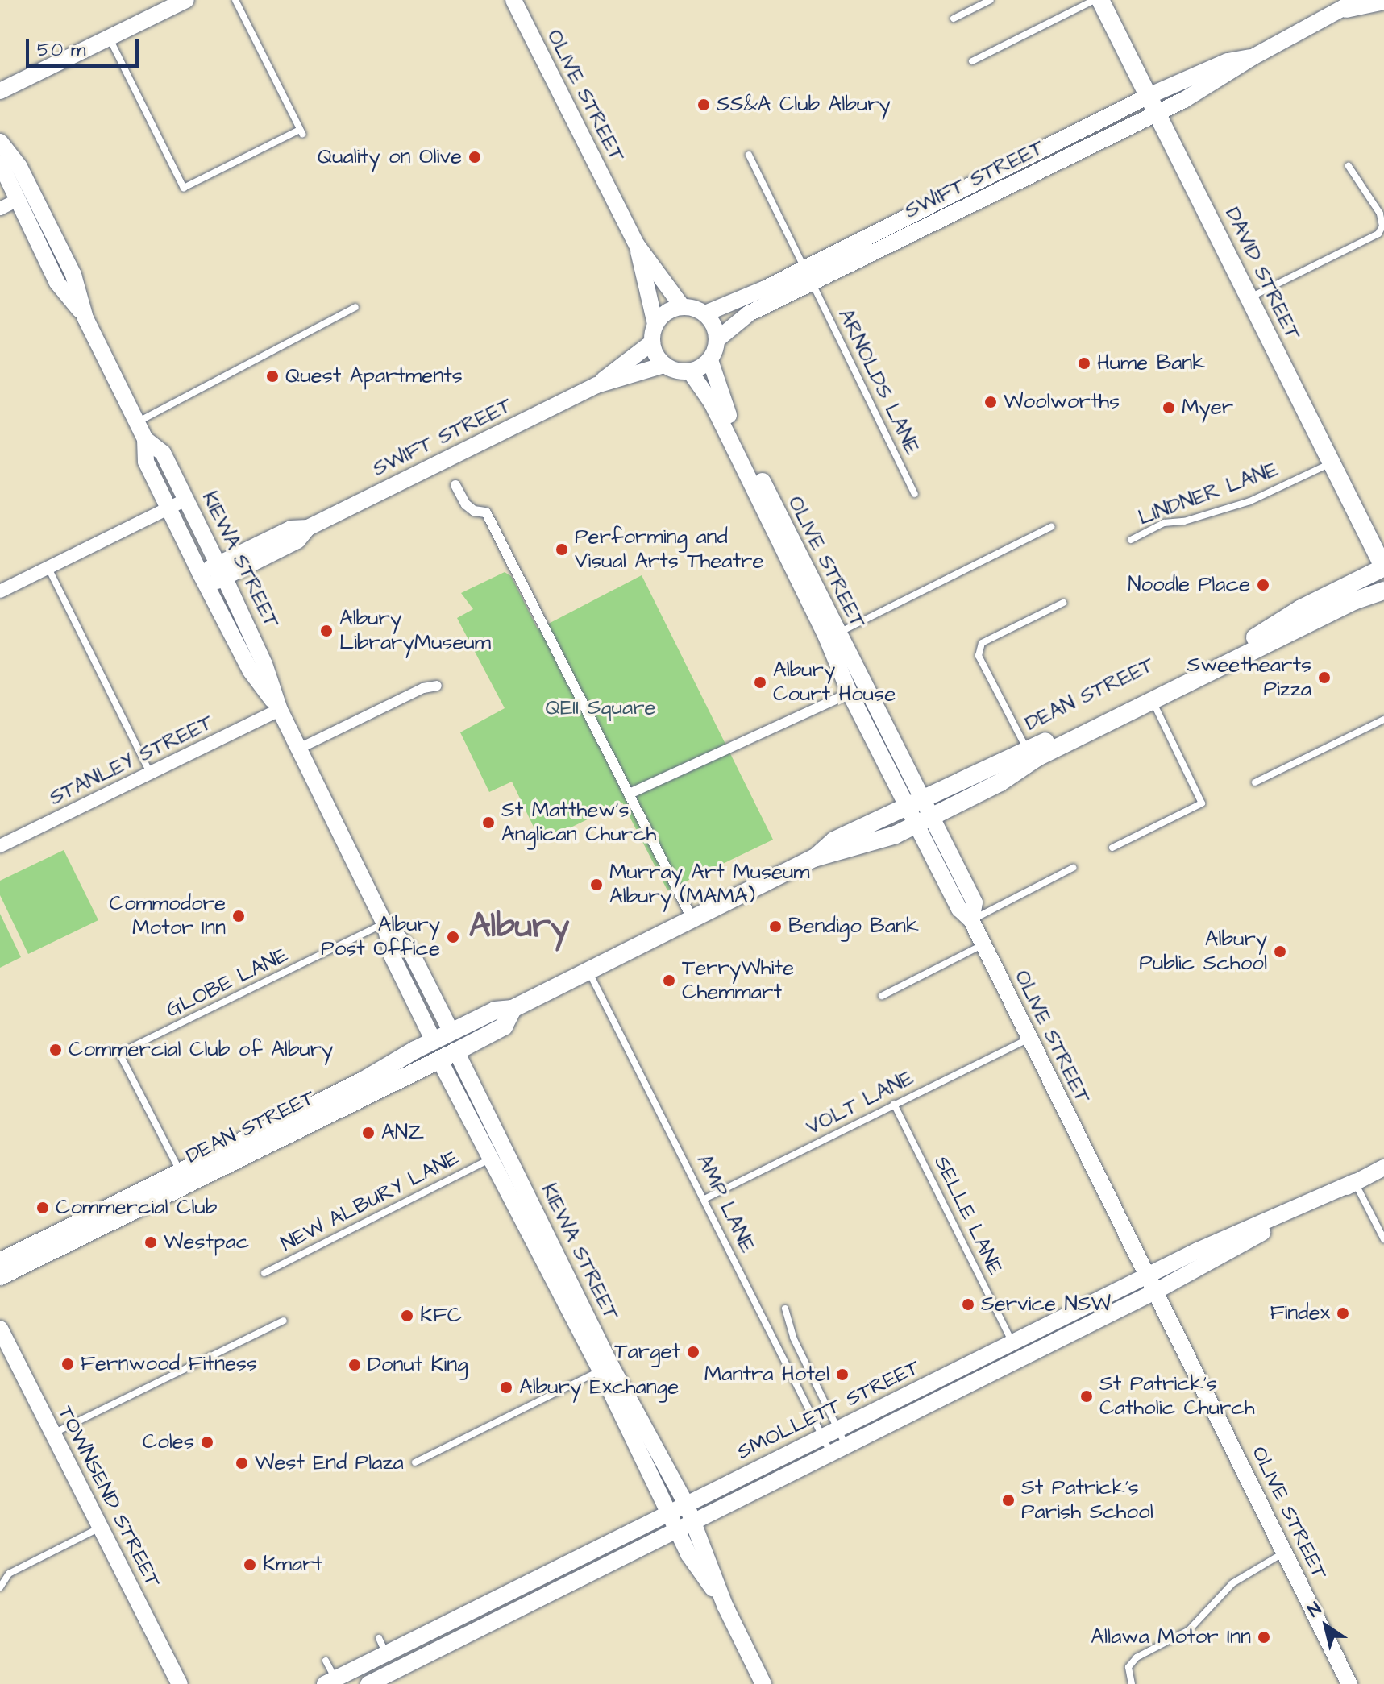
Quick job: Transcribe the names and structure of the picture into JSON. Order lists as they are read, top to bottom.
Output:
{
  "streets": {
    "main road": ["DAVID STREET", "KIEWA STREET", "DEAN STREET"],
    "street": [
      "OLIVE STREET",
      "SWIFT STREET",
      "STANLEY STREET",
      "SMOLLETT STREET",
      "TOWNSEND STREET"
    ],
    "lane": [
      "ARNOLDS LANE",
      "LINDNER LANE",
      "GLOBE LANE",
      "VOLT LANE",
      "NEW ALBURY LANE",
      "AMP LANE",
      "SELLE LANE"
    ]
  },
  "crossings": [
    ["OLIVE STREET", "SWIFT STREET"],
    ["OLIVE STREET", "DEAN STREET"],
    ["OLIVE STREET", "VOLT LANE"],
    ["OLIVE STREET", "SMOLLETT STREET"],
    ["SWIFT STREET", "DAVID STREET"],
    ["SWIFT STREET", "ARNOLDS LANE"],
    ["SWIFT STREET", "KIEWA STREET"],
    ["DAVID STREET", "LINDNER LANE"],
    ["DAVID STREET", "DEAN STREET"],
    ["KIEWA STREET", "DEAN STREET"],
    ["KIEWA STREET", "STANLEY STREET"],
    ["KIEWA STREET", "GLOBE LANE"],
    ["KIEWA STREET", "NEW ALBURY LANE"],
    ["KIEWA STREET", "SMOLLETT STREET"],
    ["DEAN STREET", "GLOBE LANE"],
    ["DEAN STREET", "AMP LANE"],
    ["VOLT LANE", "AMP LANE"],
    ["VOLT LANE", "SELLE LANE"],
    ["AMP LANE", "SMOLLETT STREET"],
    ["SELLE LANE", "SMOLLETT STREET"]
  ],
  "districts": ["Albury"],
  "parks": ["QEII Square"],
  "places": [
    "SS&A Club Albury",
    "Quality on Olive",
    "Hume Bank",
    "Quest Apartments",
    "Woolworths",
    "Myer",
    "Performing and Visual Arts Theatre",
    "Noodle Place",
    "Albury LibraryMuseum",
    "Sweethearts Pizza",
    "Albury Court House",
    "St Matthew's Anglican Church",
    "Murray Art Museum Albury (MAMA)",
    "Commodore Motor Inn",
    "Bendigo Bank",
    "Albury Post Office",
    "Albury Public School",
    "TerryWhite Chemmart",
    "Commercial Club of Albury",
    "ANZ",
    "Commercial Club",
    "Westpac",
    "Service NSW",
    "Findex",
    "KFC",
    "Target",
    "Fernwood Fitness",
    "Donut King",
    "Mantra Hotel",
    "Albury Exchange",
    "St Patrick's Catholic Church",
    "Coles",
    "West End Plaza",
    "St Patrick's Parish School",
    "Kmart",
    "Allawa Motor Inn"
  ],
  "scale_bar": "50 m",
  "north": "top left"
}
